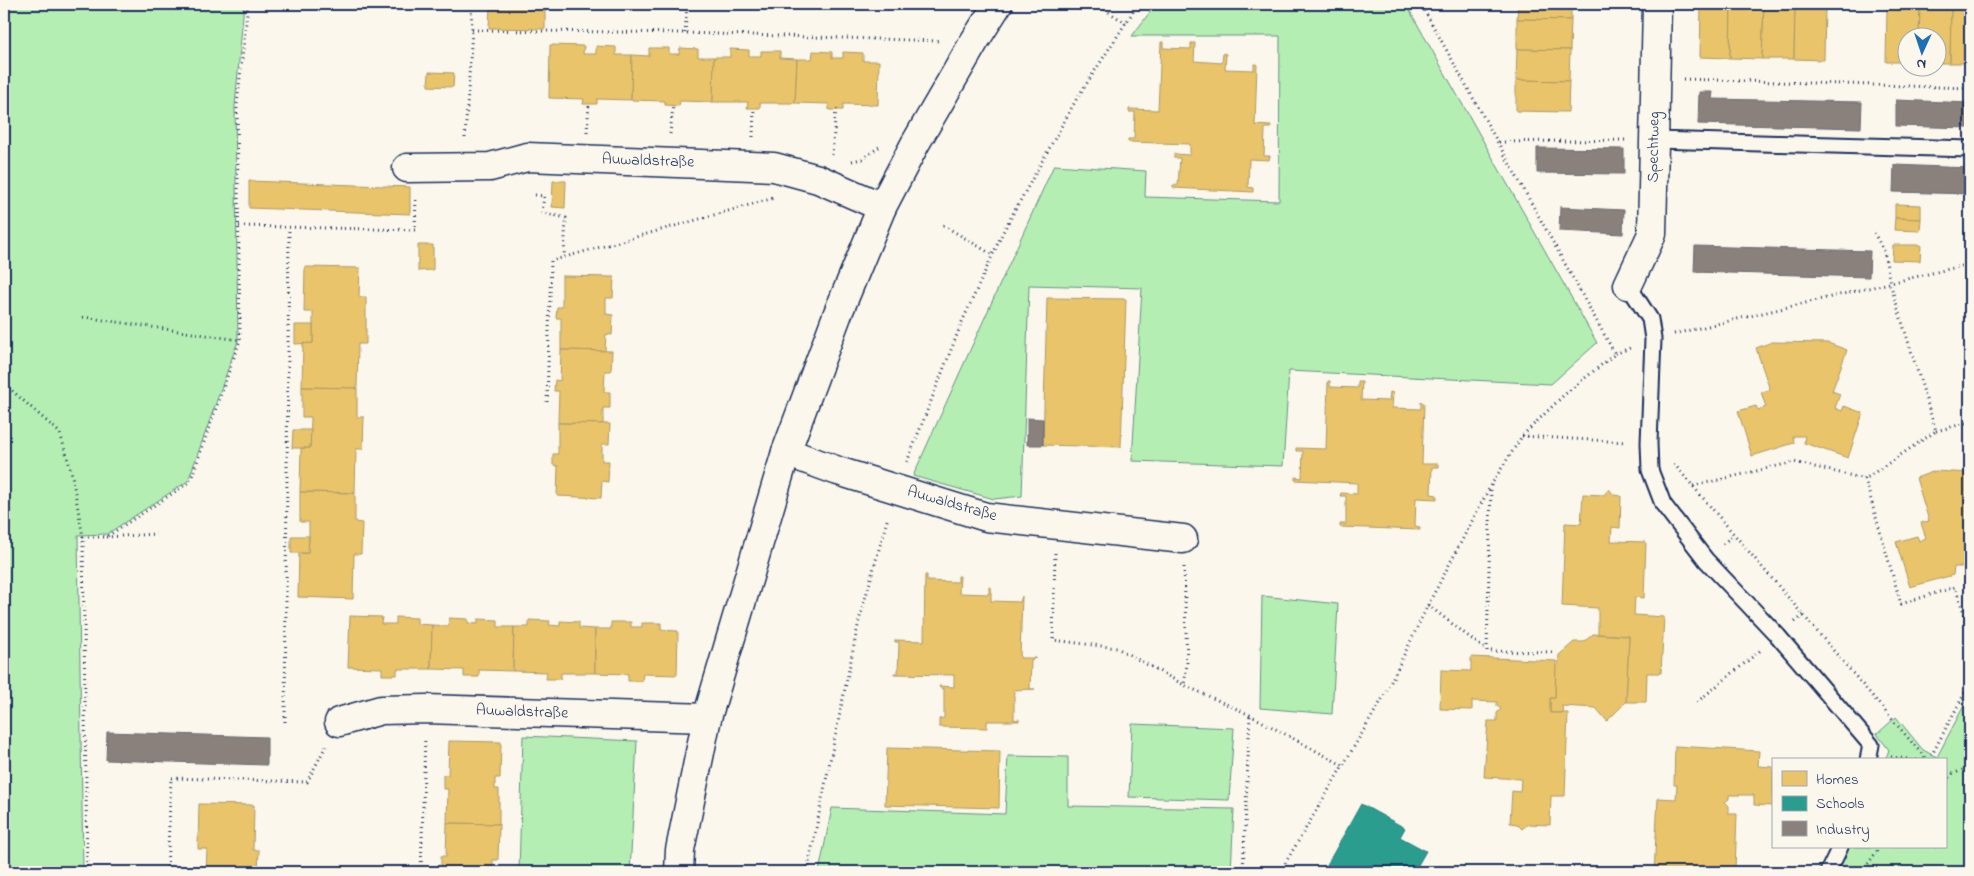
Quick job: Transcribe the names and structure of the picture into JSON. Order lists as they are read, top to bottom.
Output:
{
  "streets": {
    "street": ["Spechtweg", "Auwaldstraße"]
  },
  "legend": ["Homes", "Schools", "Industry"],
  "north": "bottom"
}
